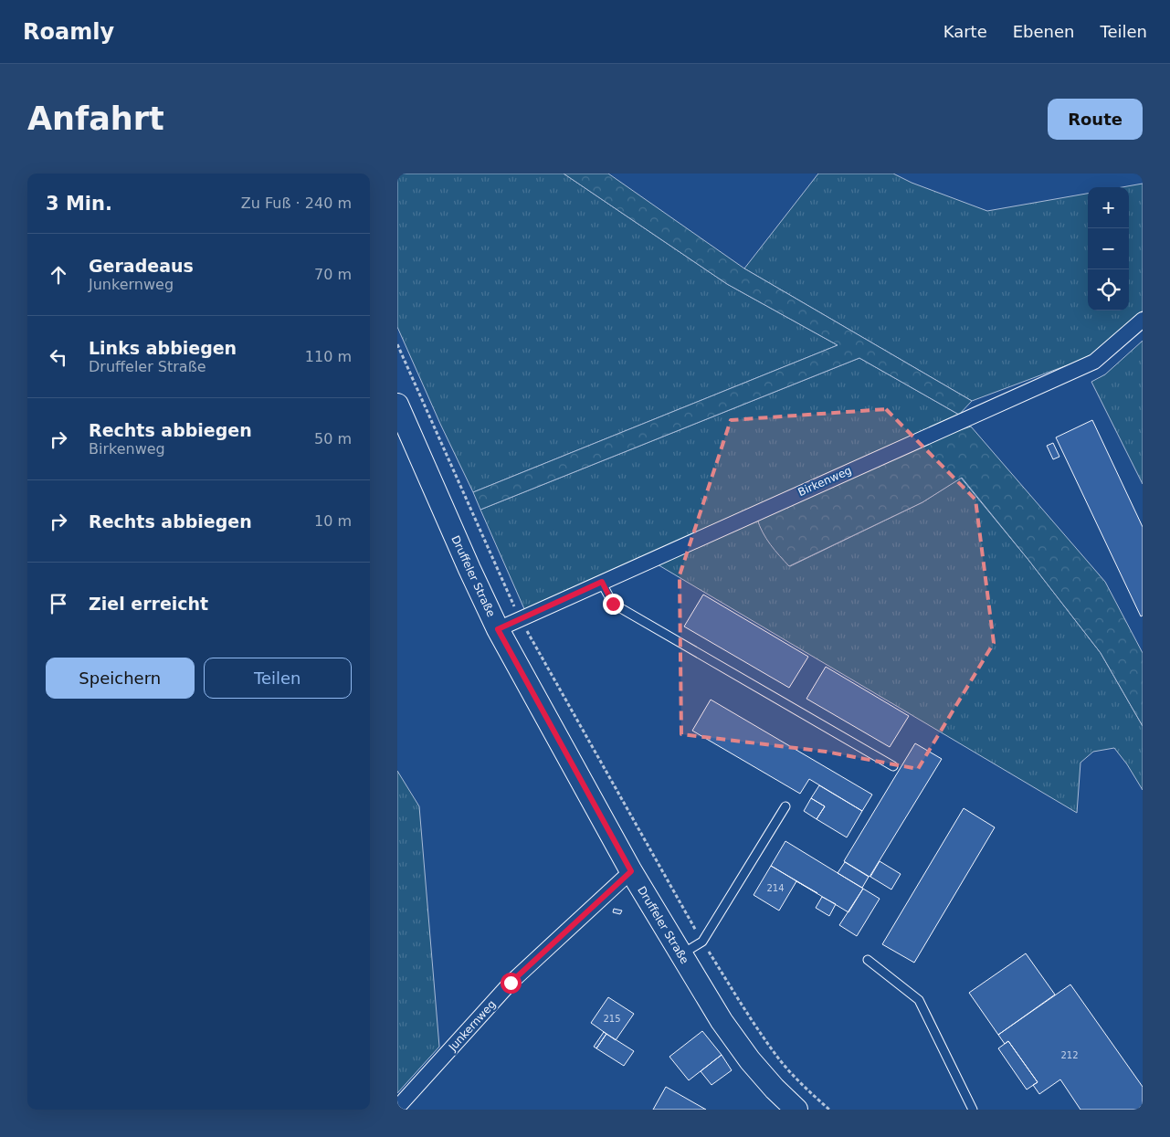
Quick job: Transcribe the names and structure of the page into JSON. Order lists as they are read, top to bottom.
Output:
{
  "streets": {
    "street": ["Birkenweg", "Druffeler Straße", "Junkernweg"]
  },
  "crossings": [
    ["Birkenweg", "Druffeler Straße"],
    ["Druffeler Straße", "Junkernweg"]
  ],
  "house_numbers": ["214", "215", "212"],
  "page": {
    "header": "Roamly",
    "nav": ["Karte", "Ebenen", "Teilen"],
    "buttons": [
      "Route",
      ["Speichern", "Teilen"]
    ],
    "title": "Anfahrt",
    "heading": ["3 Min.", "Zu Fuß · 240 m"],
    "map_buttons": ["+", "−"],
    "list": [
      ["Geradeaus", "Junkernweg", "70 m"],
      ["Links abbiegen", "Druffeler Straße", "110 m"],
      ["Rechts abbiegen", "Birkenweg", "50 m"],
      ["Rechts abbiegen", "10 m"],
      "Ziel erreicht"
    ]
  }
}
